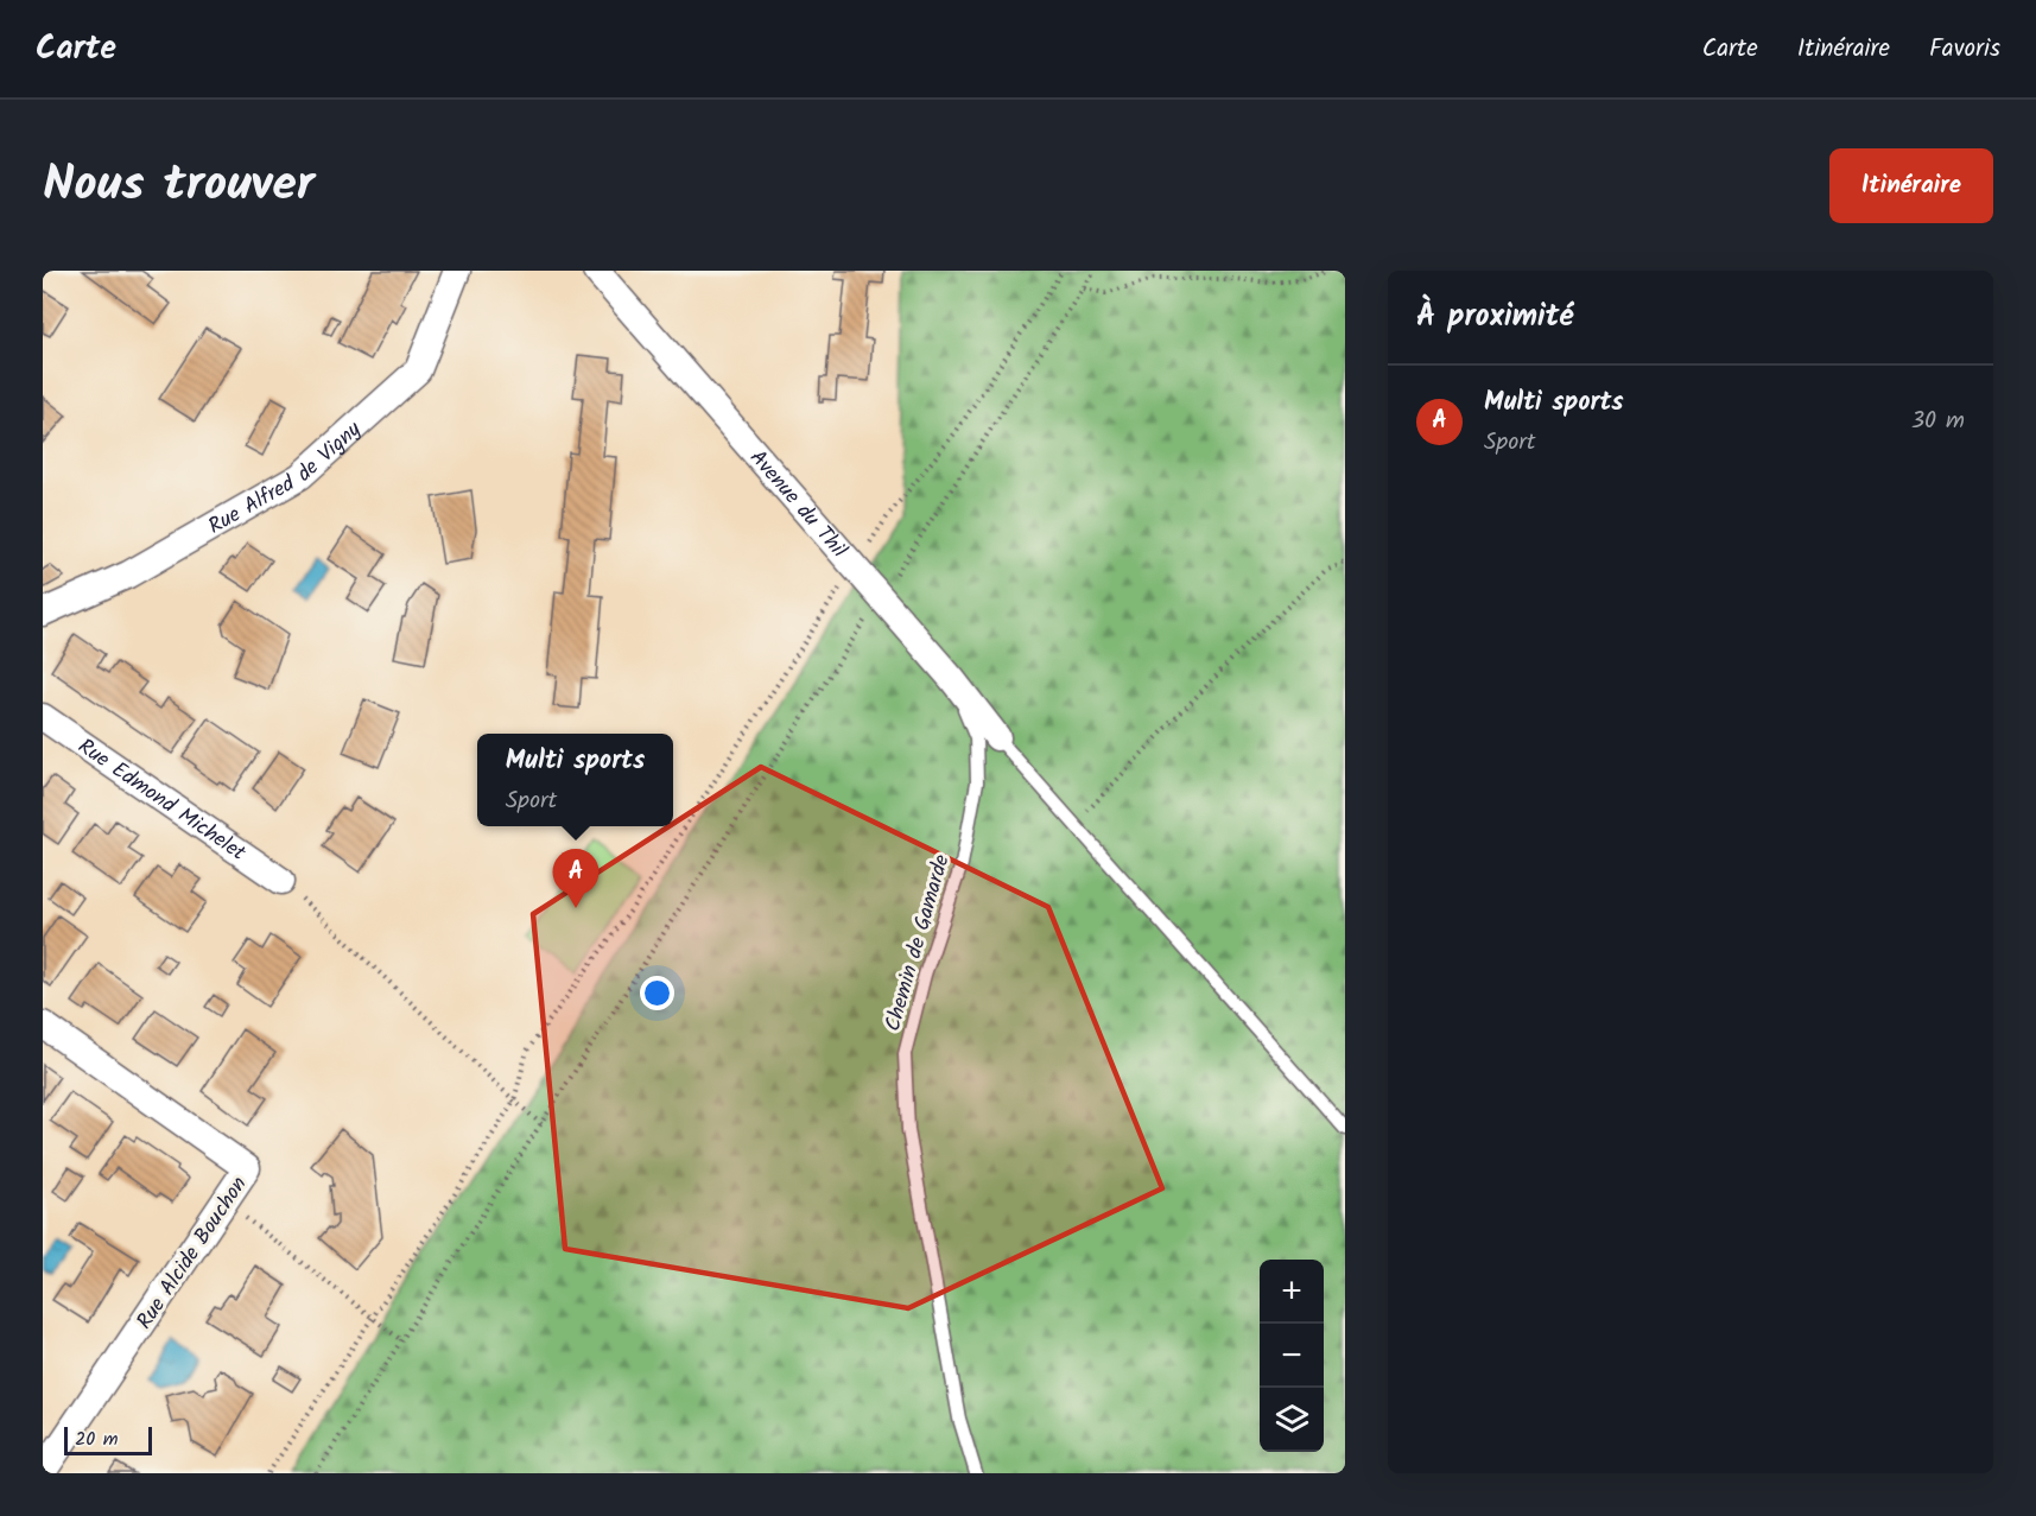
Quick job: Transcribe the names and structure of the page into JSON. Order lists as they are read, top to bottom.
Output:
{
  "streets": {
    "street": [
      "Rue Alfred de Vigny",
      "Avenue du Thil",
      "Rue Edmond Michelet",
      "Rue Alcide Bouchon"
    ],
    "lane": ["Chemin de Gamarde"]
  },
  "crossings": [
    ["Avenue du Thil", "Chemin de Gamarde"]
  ],
  "scale_bar": "20 m",
  "page": {
    "header": "Carte",
    "nav": ["Carte", "Itinéraire", "Favoris"],
    "title": "Nous trouver",
    "buttons": "Itinéraire",
    "heading": "À proximité",
    "list": [
      {
        "mark": "A",
        "name": "Multi sports",
        "note": "Sport",
        "value": "30 m"
      }
    ],
    "popup": ["Multi sports", "Sport"],
    "pins": "A",
    "map_buttons": ["+", "−"],
    "scale": "20 m"
  }
}
